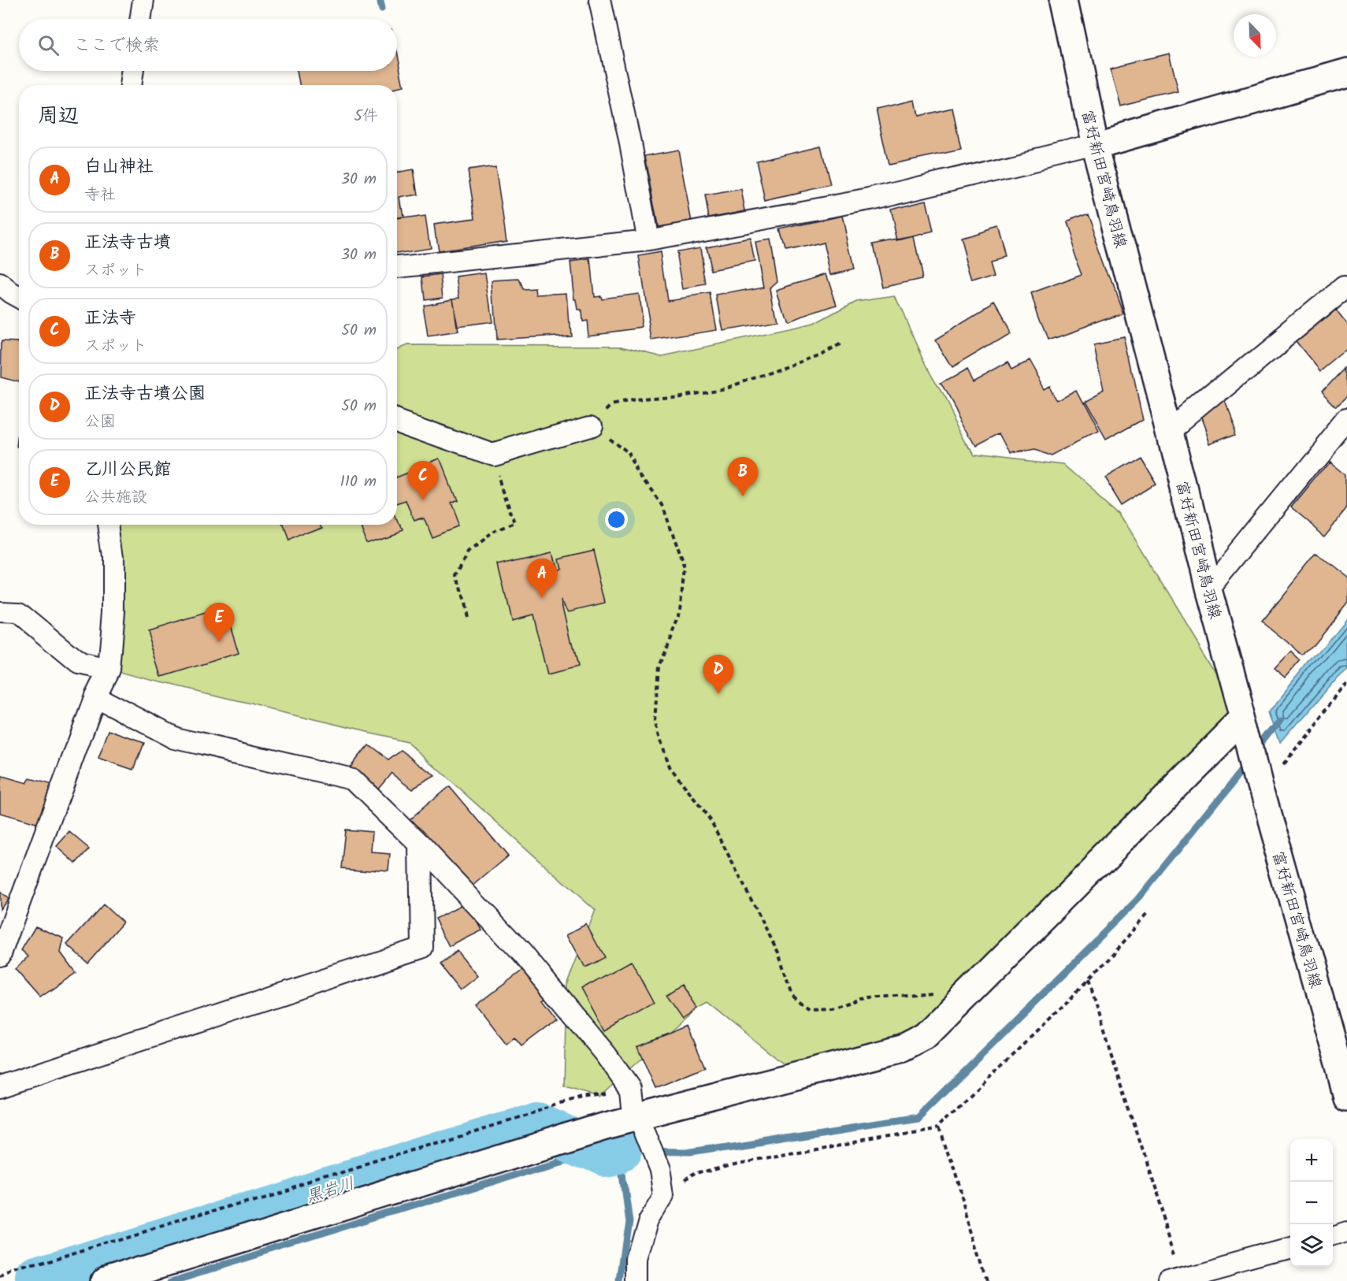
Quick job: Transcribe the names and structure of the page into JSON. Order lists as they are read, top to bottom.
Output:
{
  "streets": {
    "street": ["富好新田宮崎鳥羽線"]
  },
  "water": ["黒岩川"],
  "north": "bottom right",
  "page": {
    "search": "ここで検索",
    "heading": ["周辺", "5件"],
    "list": [
      {
        "mark": "A",
        "name": "白山神社",
        "note": "寺社",
        "value": "30 m"
      },
      {
        "mark": "B",
        "name": "正法寺古墳",
        "note": "スポット",
        "value": "30 m"
      },
      {
        "mark": "C",
        "name": "正法寺",
        "note": "スポット",
        "value": "50 m"
      },
      {
        "mark": "D",
        "name": "正法寺古墳公園",
        "note": "公園",
        "value": "50 m"
      },
      {
        "mark": "E",
        "name": "乙川公民館",
        "note": "公共施設",
        "value": "110 m"
      }
    ],
    "pins": [
      "B",
      "C",
      "A",
      "E",
      "D"
    ],
    "map_buttons": ["+", "−"]
  }
}
